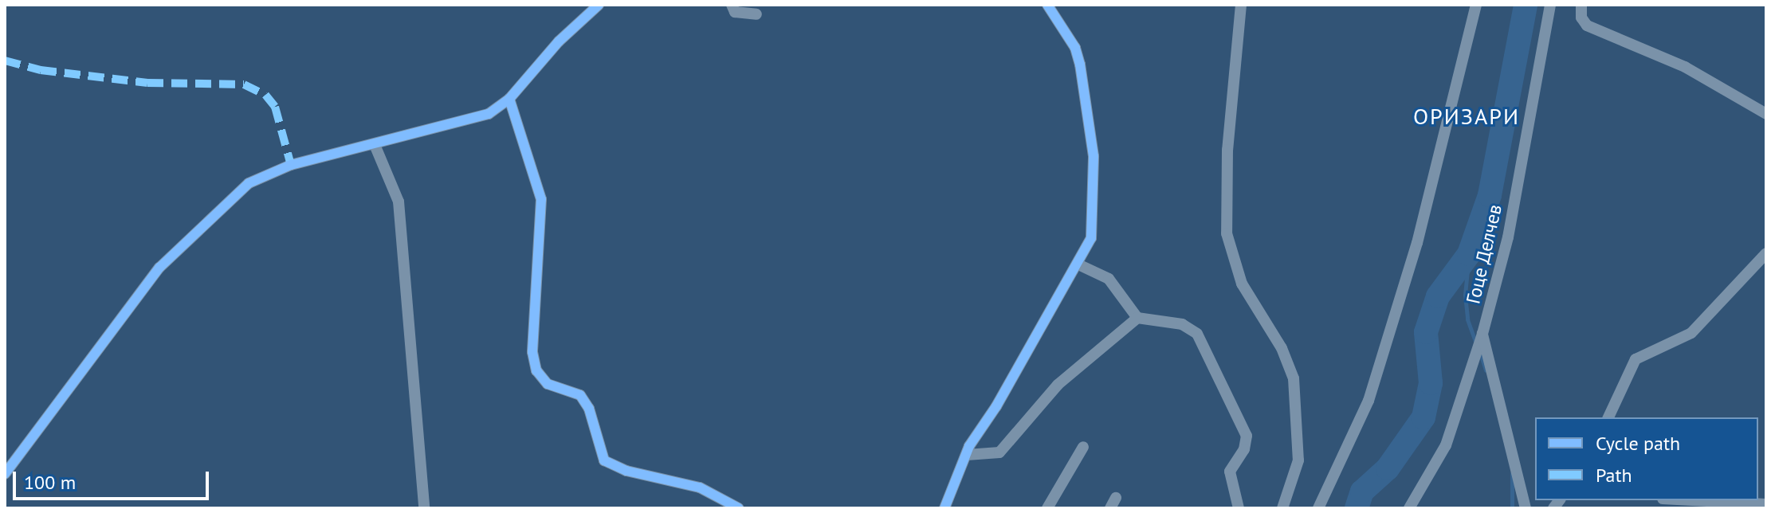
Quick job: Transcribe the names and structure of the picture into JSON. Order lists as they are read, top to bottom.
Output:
{
  "streets": {
    "street": ["Гоце Делчев"]
  },
  "districts": ["ОРИЗАРИ"],
  "legend": ["Cycle path", "Path"],
  "scale_bar": "100 m"
}
